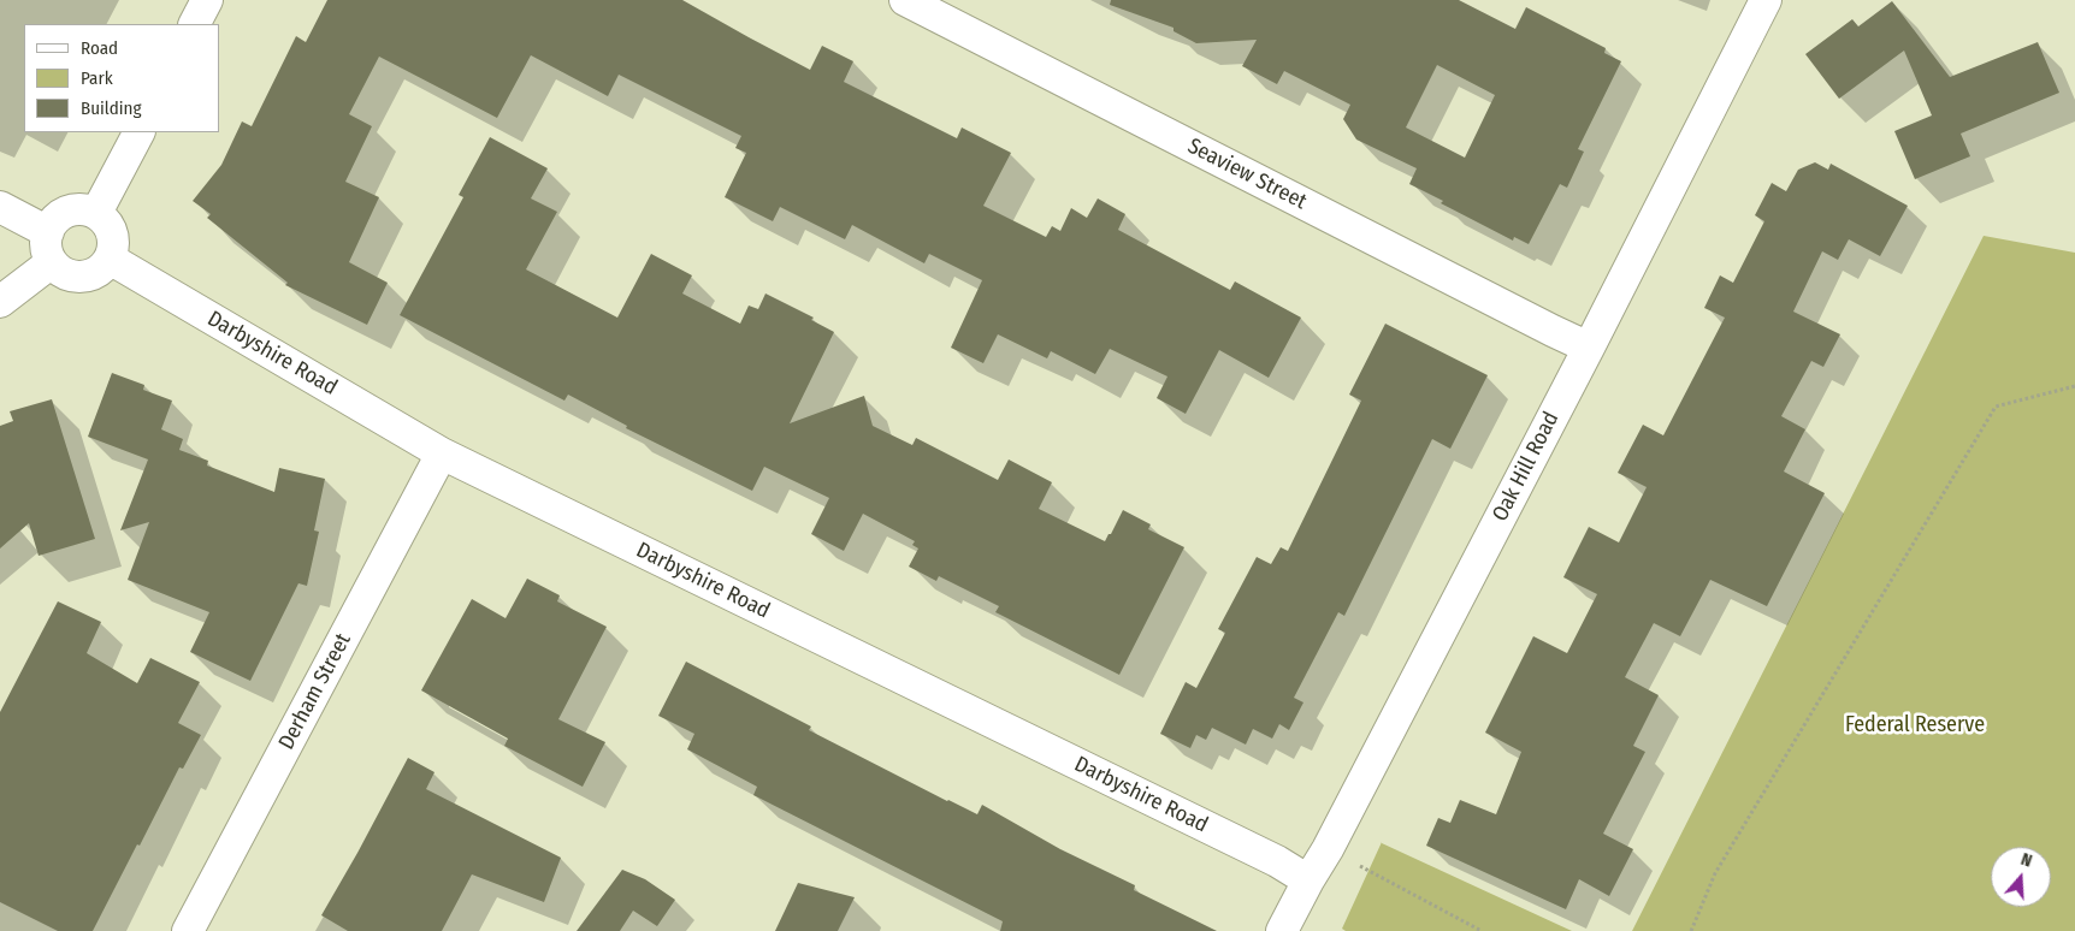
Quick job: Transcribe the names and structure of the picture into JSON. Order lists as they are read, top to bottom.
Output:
{
  "streets": {
    "street": [
      "Seaview Street",
      "Darbyshire Road",
      "Oak Hill Road",
      "Derham Street"
    ]
  },
  "crossings": [
    ["Seaview Street", "Oak Hill Road"],
    ["Darbyshire Road", "Oak Hill Road"],
    ["Darbyshire Road", "Derham Street"]
  ],
  "parks": ["Federal Reserve"],
  "legend": ["Road", "Park", "Building"],
  "north": "top"
}
